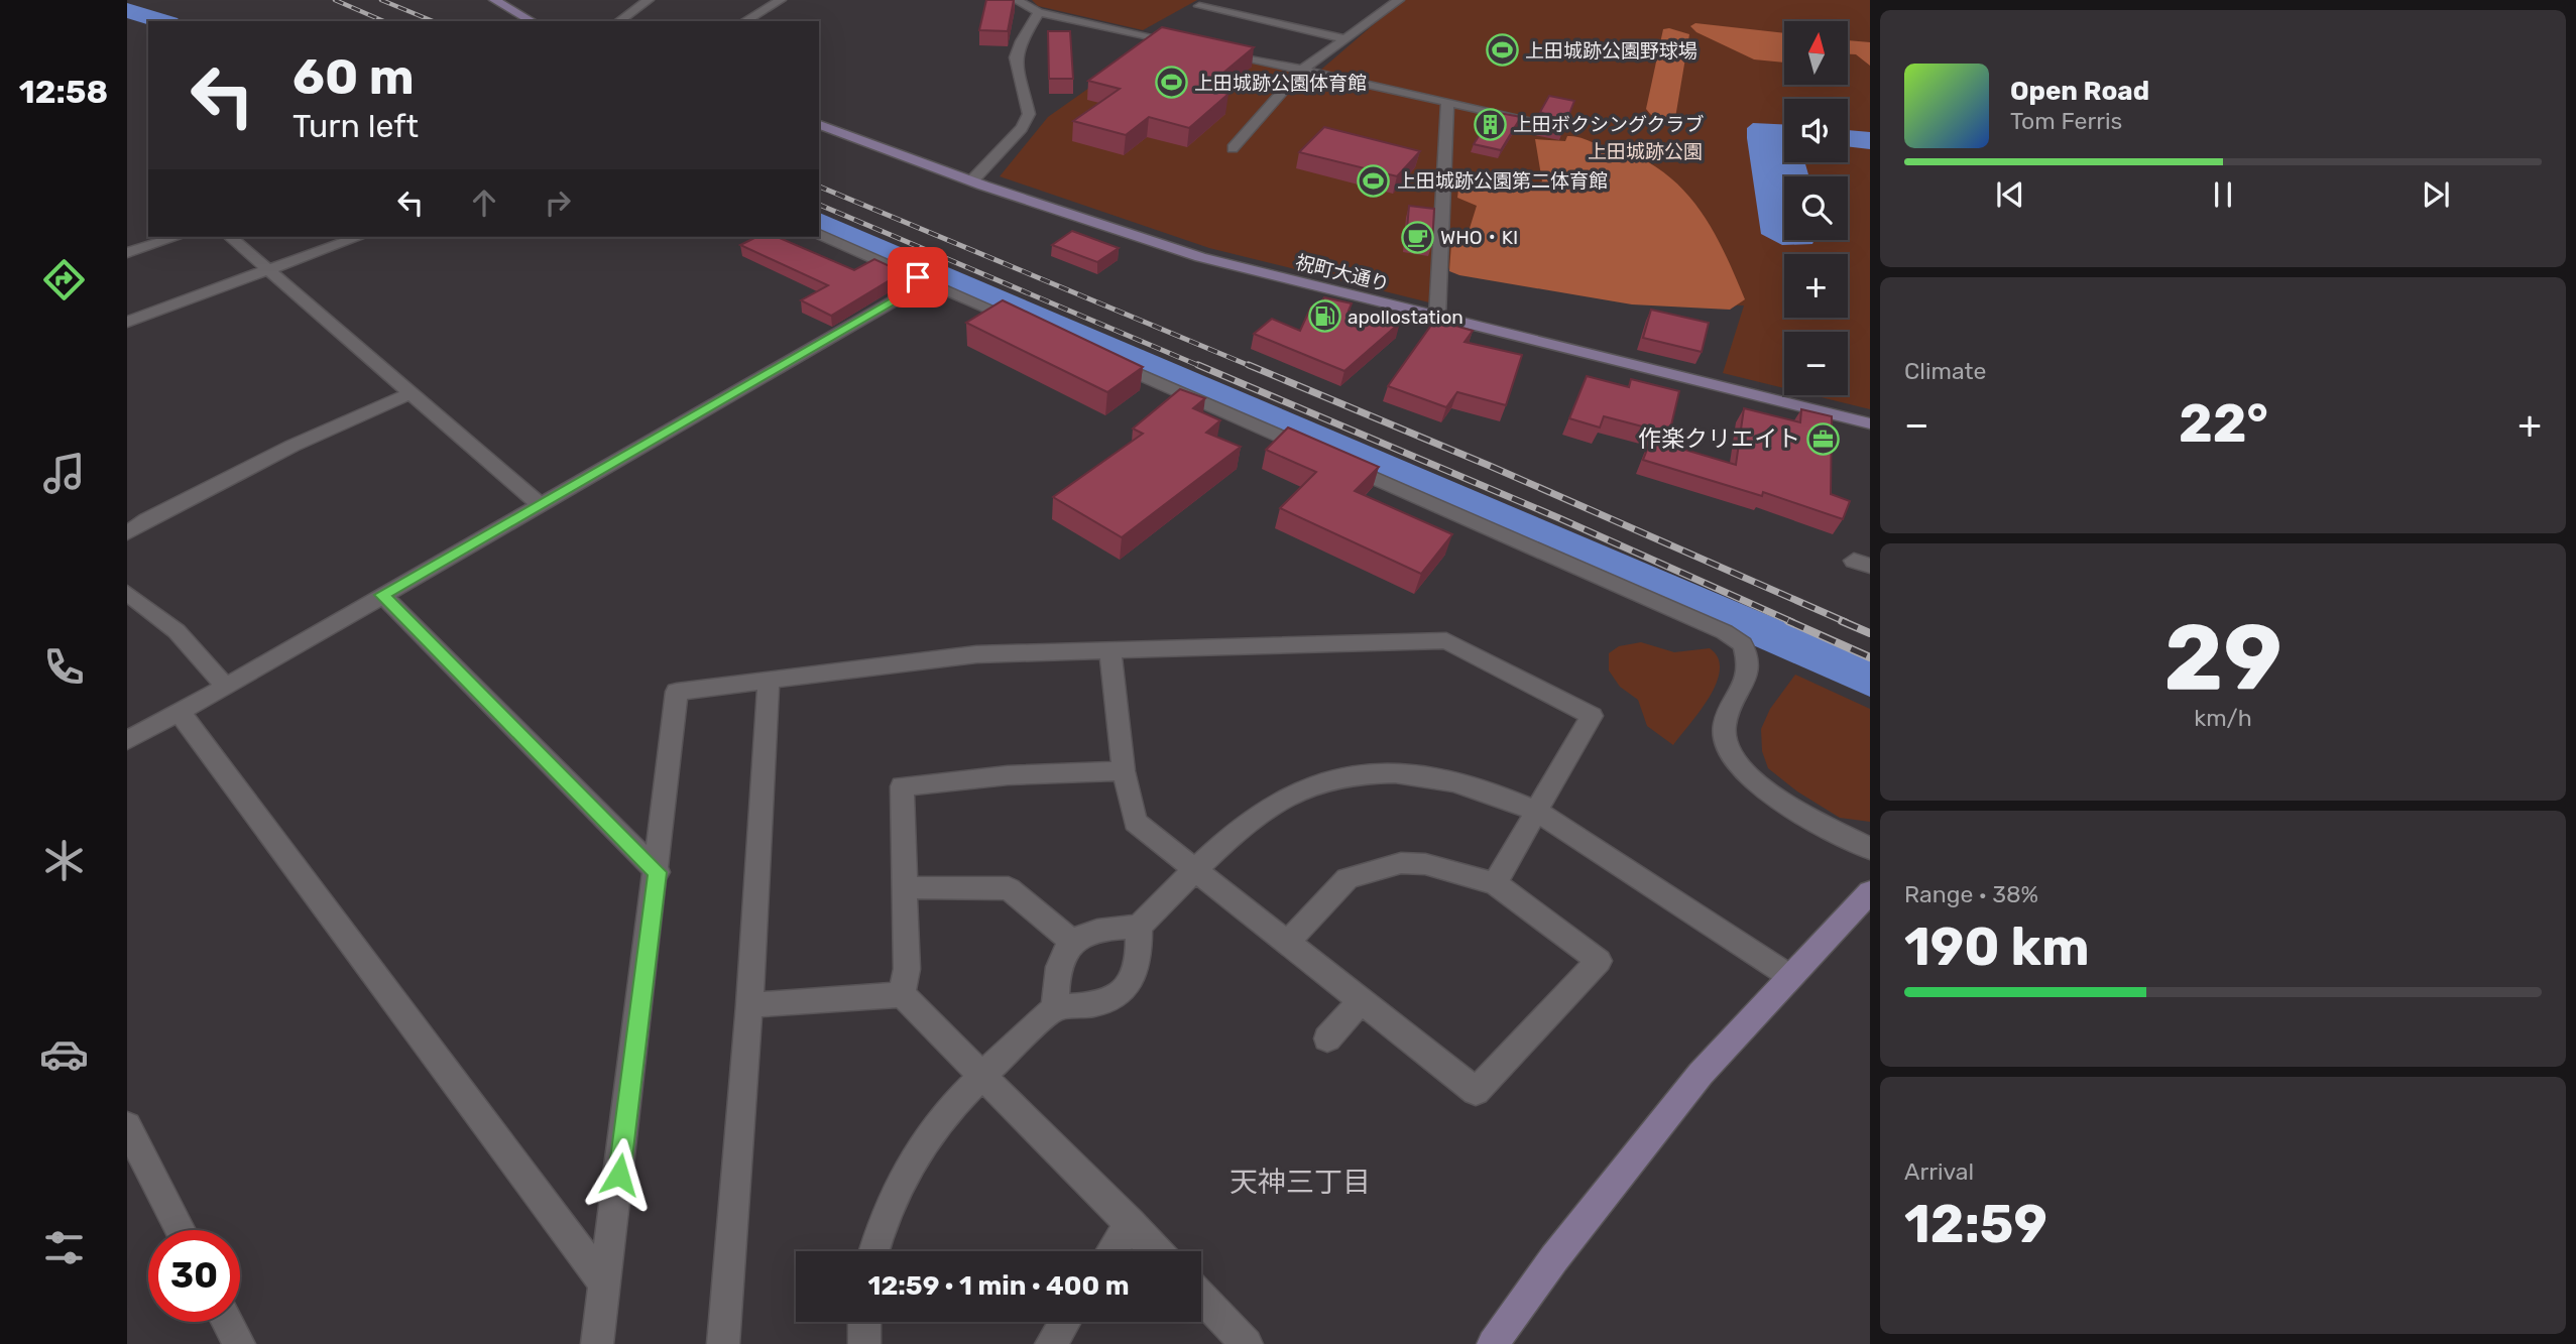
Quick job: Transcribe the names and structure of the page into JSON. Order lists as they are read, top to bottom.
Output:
{
  "streets": {
    "street": ["祝町大通り"]
  },
  "districts": ["天神三丁目"],
  "parks": ["上田城跡公園"],
  "places": {
    "sports": ["上田城跡公園野球場", "上田城跡公園体育館", "上田城跡公園第二体育館"],
    "building": ["上田ボクシングクラブ"],
    "cafe": ["WHO・KI"],
    "fuel station": ["apollostation"],
    "office": ["作楽クリエイト"]
  },
  "north": "top",
  "page": {
    "tabs": "12:58",
    "map_buttons": ["+", "−"],
    "turn": ["60 m", "Turn left"],
    "song": ["Open Road", "Tom Ferris"],
    "tile": [
      "Climate",
      ["29", "km/h"],
      ["Range · 38%", "190 km"],
      ["Arrival", "12:59"]
    ],
    "heat": ["−", "22°", "+"],
    "limit": "30",
    "trip": "12:59 · 1 min · 400 m"
  }
}
